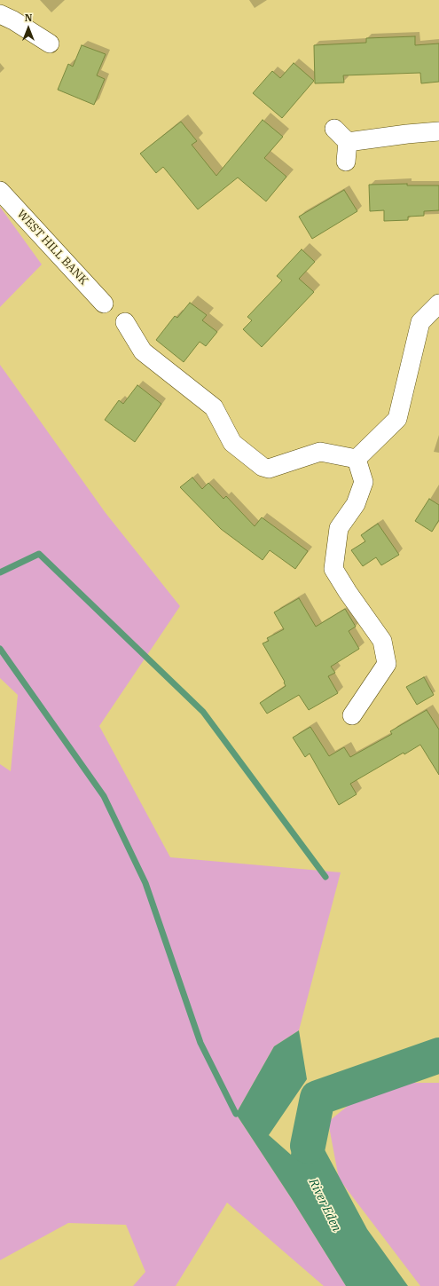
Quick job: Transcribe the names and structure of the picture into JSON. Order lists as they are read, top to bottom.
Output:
{
  "streets": {
    "street": ["WEST HILL BANK"]
  },
  "water": ["River Eden"],
  "north": "top"
}
